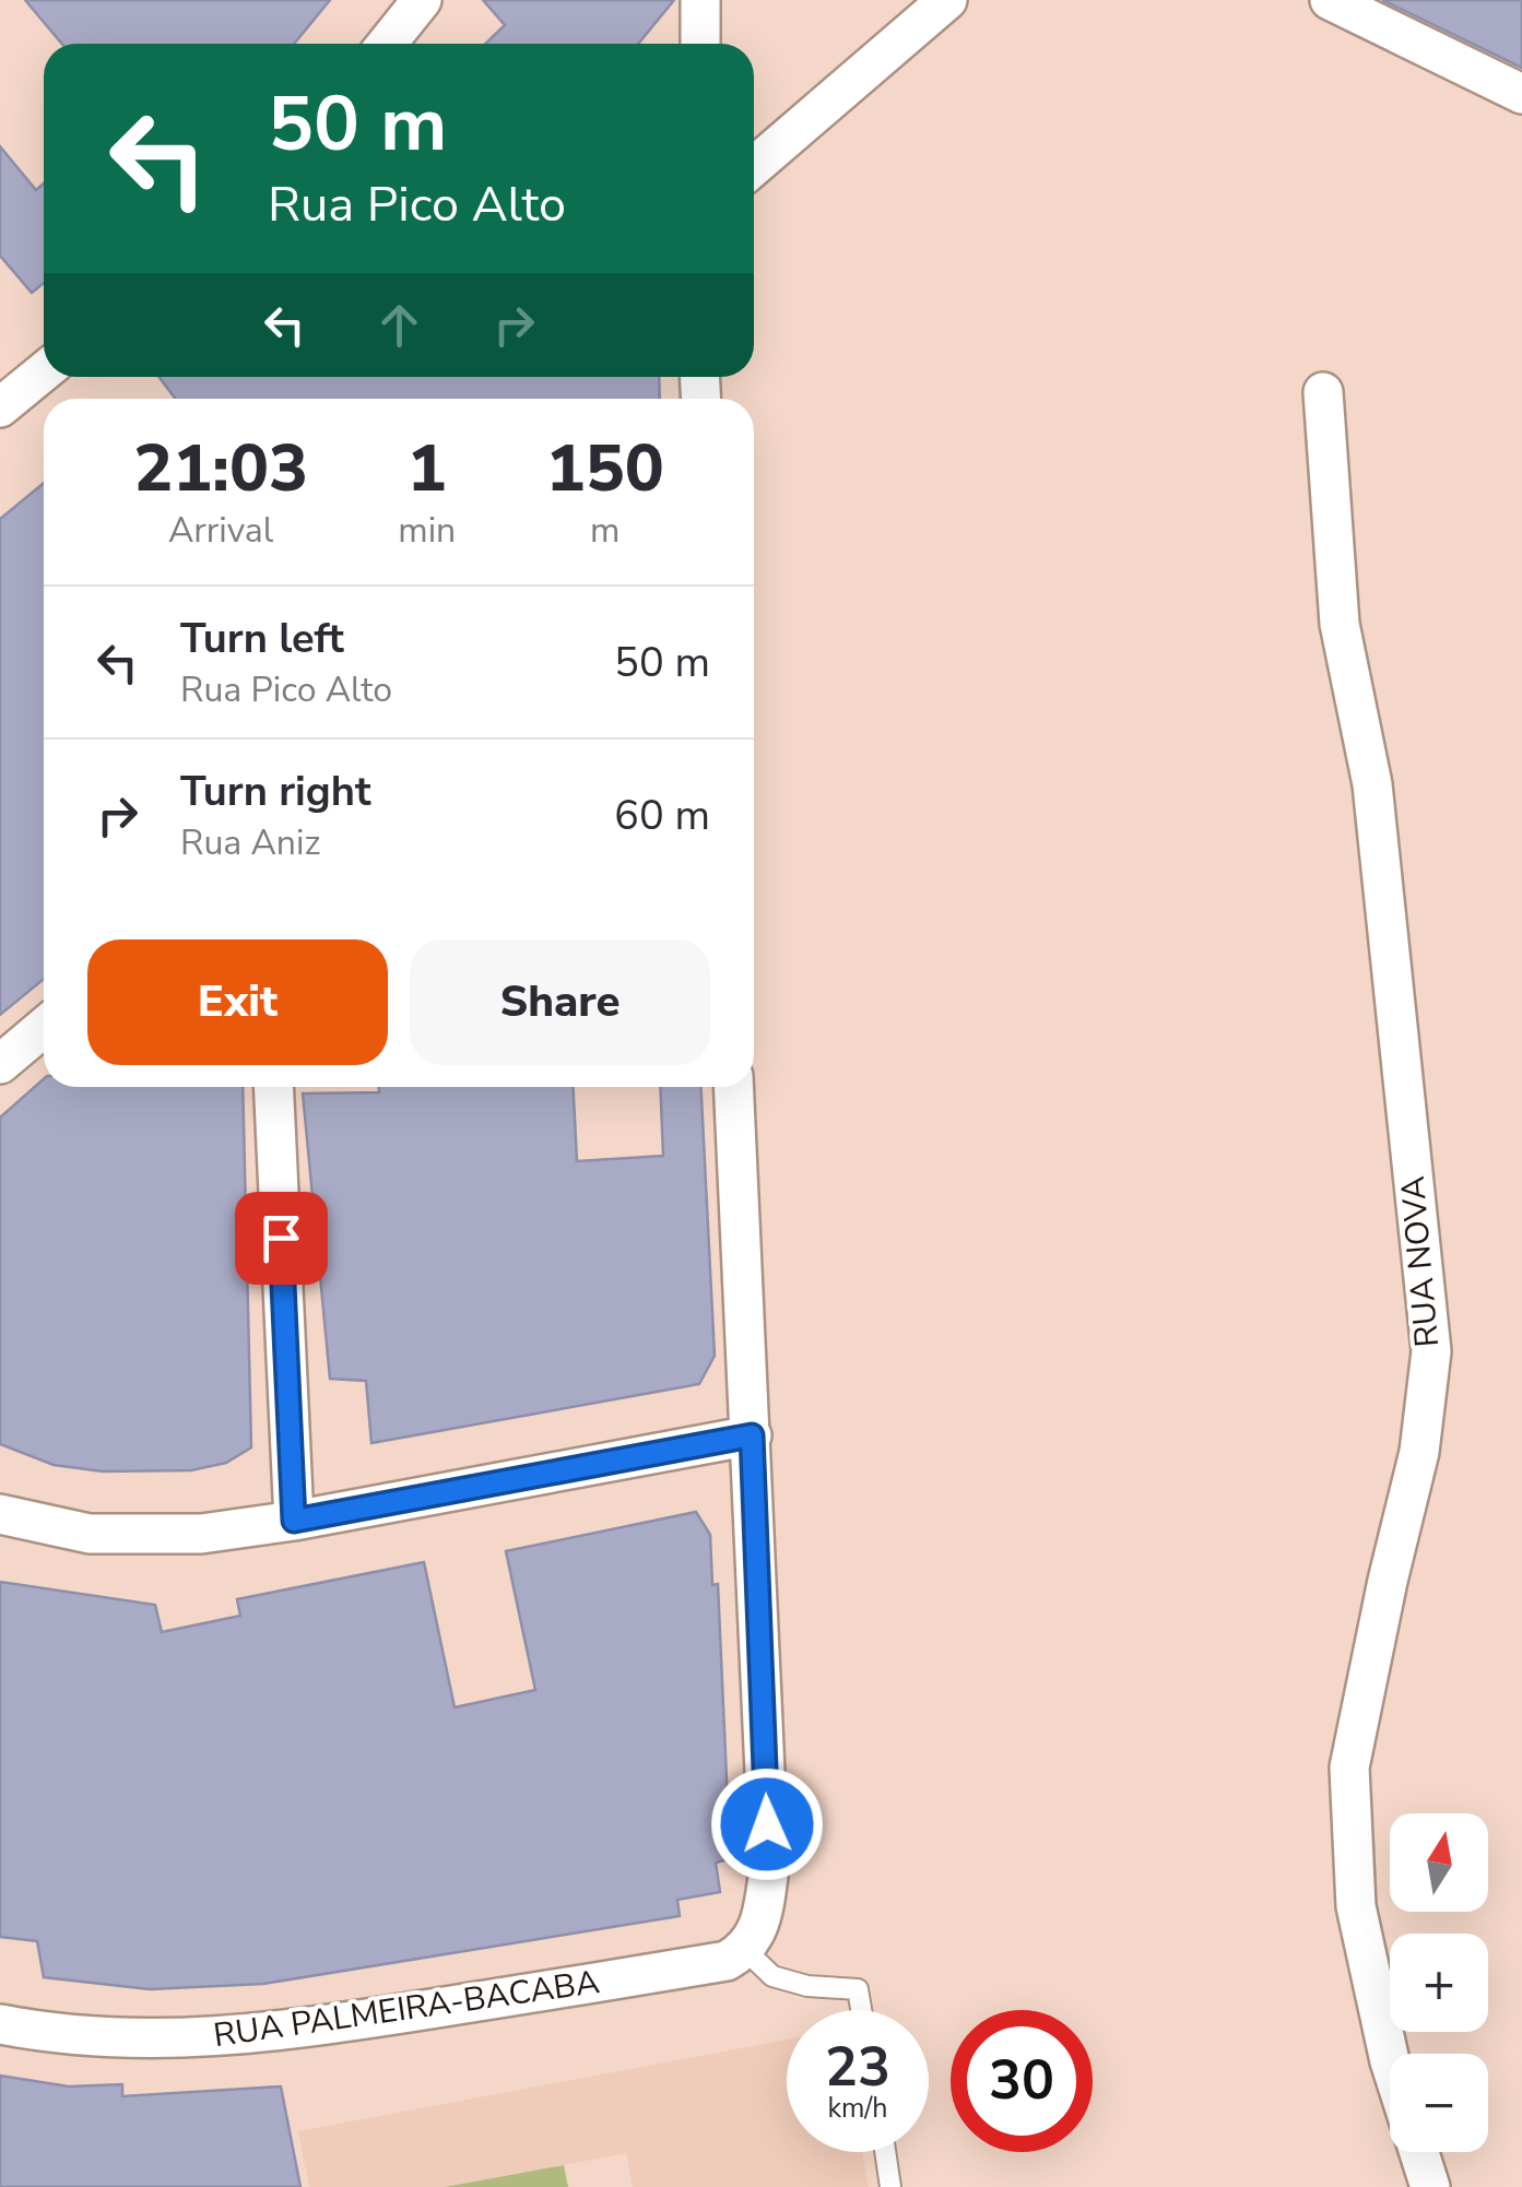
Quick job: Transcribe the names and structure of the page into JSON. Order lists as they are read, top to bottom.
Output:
{
  "streets": {
    "street": ["RUA NOVA", "RUA PALMEIRA-BACABA"]
  },
  "north": "top",
  "page": {
    "turn": ["50 m", "Rua Pico Alto"],
    "eta": [
      "21:03",
      "Arrival",
      "1",
      "min",
      "150",
      "m"
    ],
    "list": [
      {
        "name": "Turn left",
        "note": "Rua Pico Alto",
        "value": "50 m"
      },
      {
        "name": "Turn right",
        "note": "Rua Aniz",
        "value": "60 m"
      }
    ],
    "buttons": ["Exit", "Share"],
    "map_buttons": ["+", "−"],
    "speed": "23 km/h",
    "limit": "30"
  }
}
